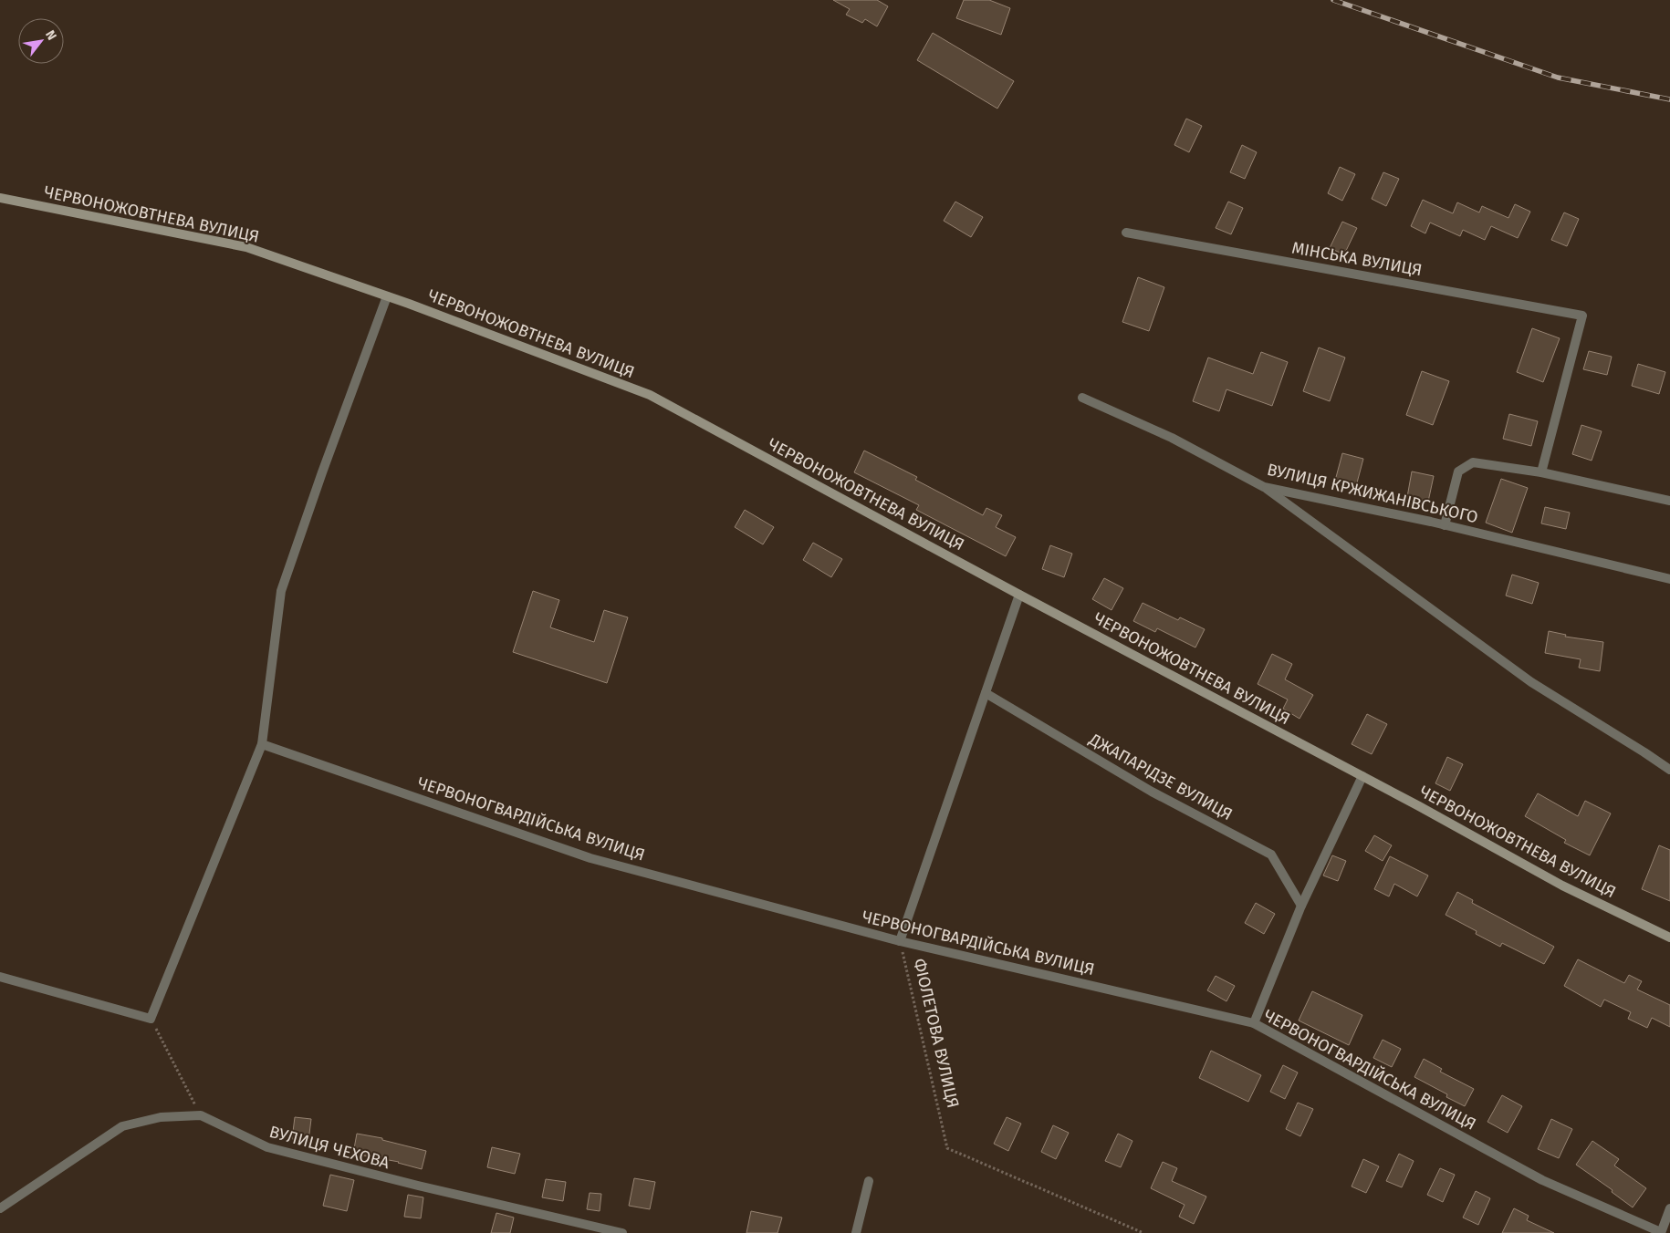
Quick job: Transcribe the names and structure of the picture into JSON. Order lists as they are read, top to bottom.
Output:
{
  "streets": {
    "street": [
      "ЧЕРВОНОЖОВТНЕВА ВУЛИЦЯ",
      "МІНСЬКА ВУЛИЦЯ",
      "ВУЛИЦЯ КРЖИЖАНІВСЬКОГО",
      "ДЖАПАРІДЗЕ ВУЛИЦЯ",
      "ЧЕРВОНОГВАРДІЙСЬКА ВУЛИЦЯ",
      "ФІОЛЕТОВА ВУЛИЦЯ",
      "ВУЛИЦЯ ЧЕХОВА"
    ]
  },
  "crossings": [
    ["ЧЕРВОНОЖОВТНЕВА ВУЛИЦЯ", "ФІОЛЕТОВА ВУЛИЦЯ"],
    ["ДЖАПАРІДЗЕ ВУЛИЦЯ", "ФІОЛЕТОВА ВУЛИЦЯ"],
    ["ЧЕРВОНОГВАРДІЙСЬКА ВУЛИЦЯ", "ФІОЛЕТОВА ВУЛИЦЯ"]
  ],
  "north": "top right"
}
